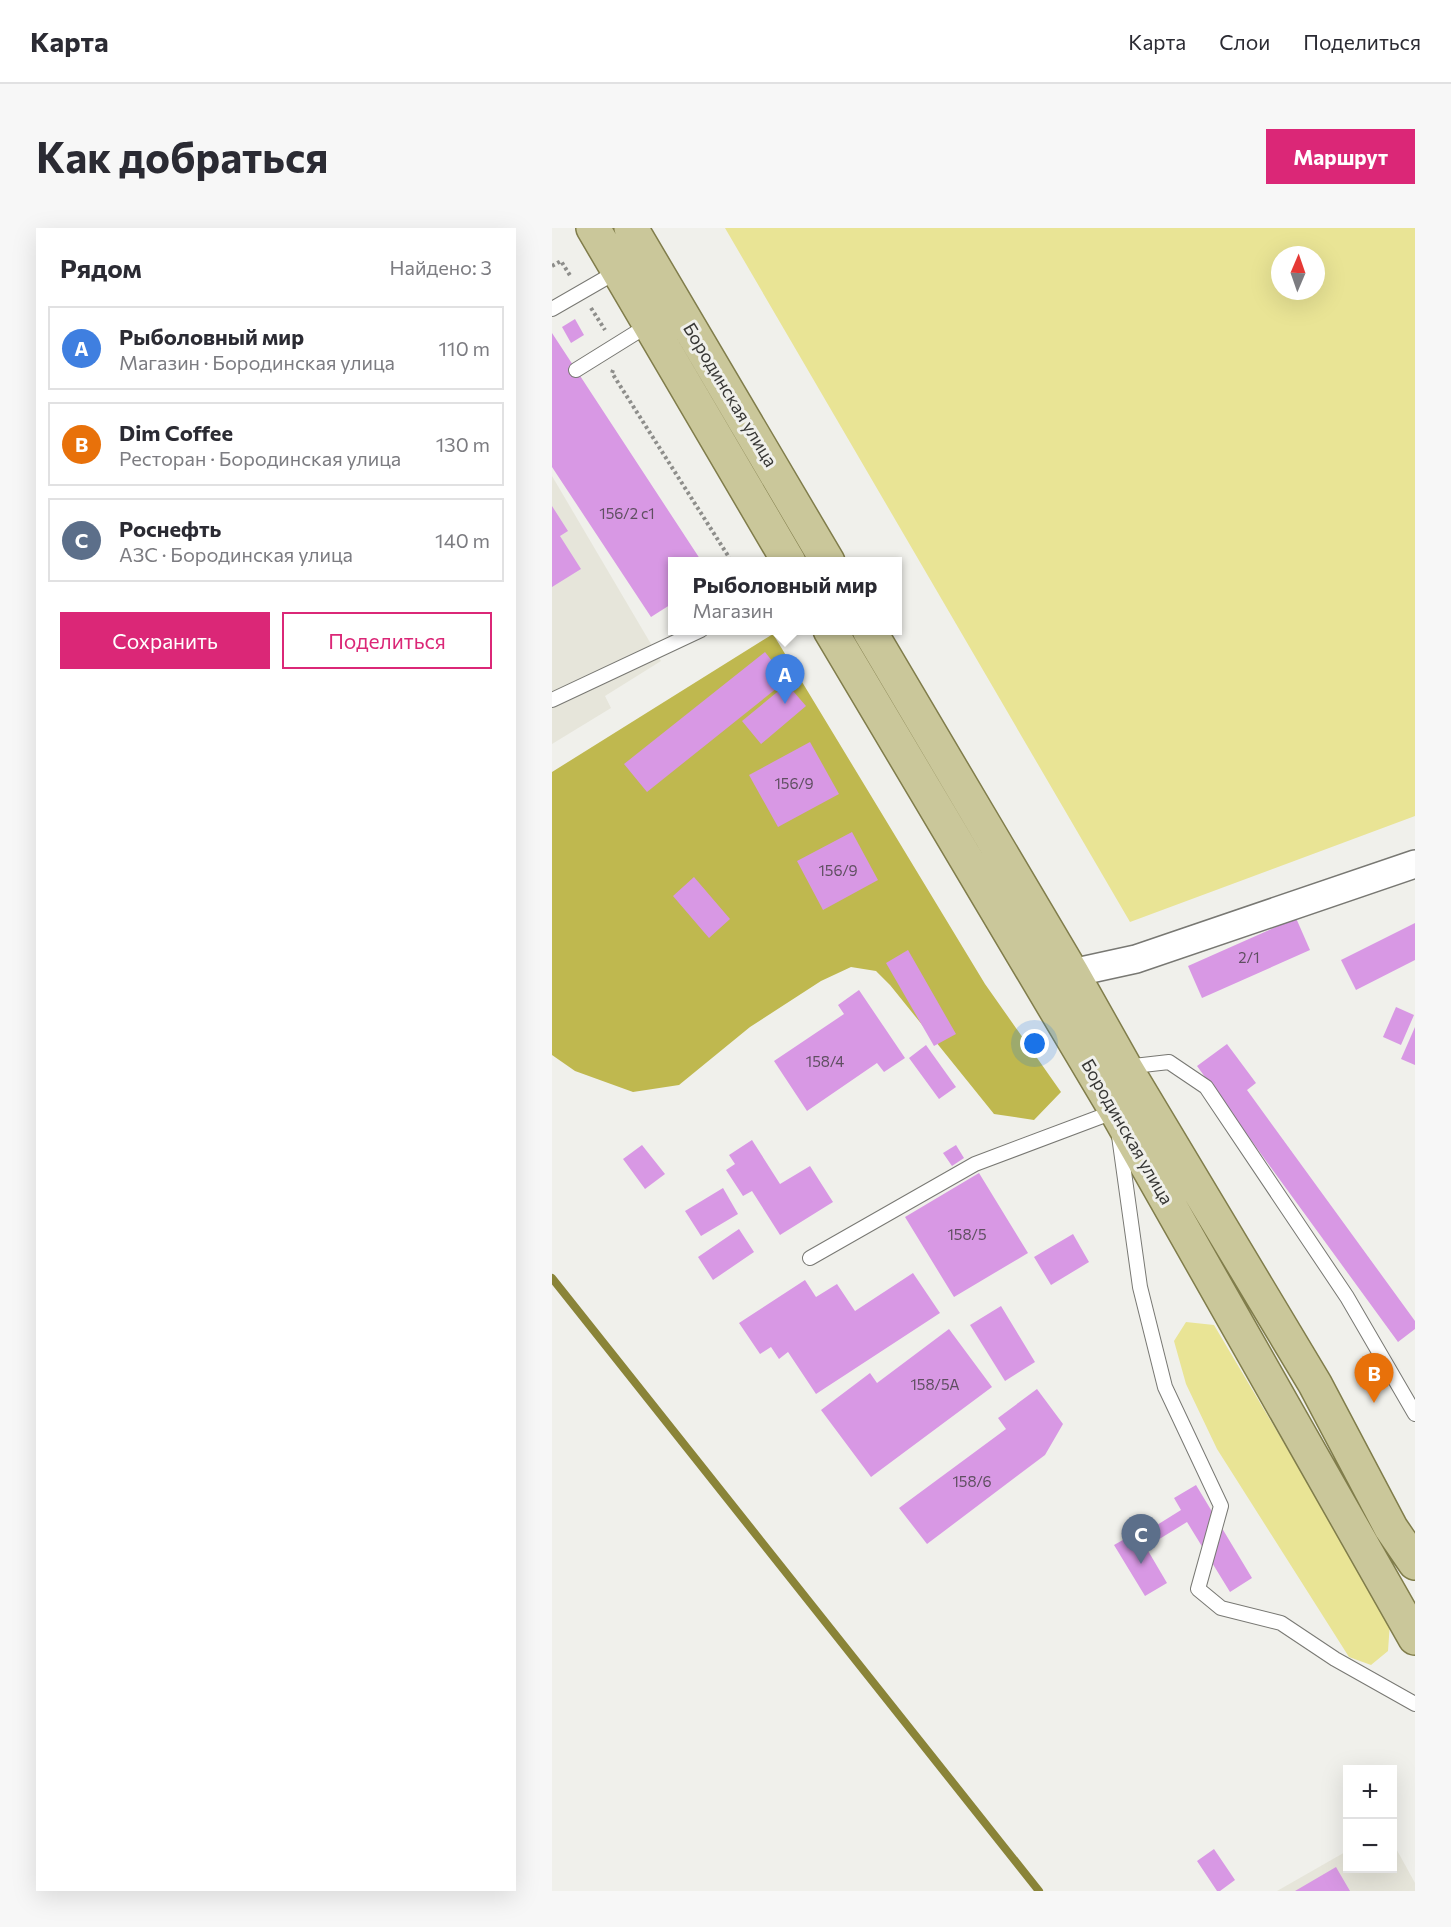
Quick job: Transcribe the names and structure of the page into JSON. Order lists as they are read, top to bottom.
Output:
{
  "streets": {
    "main road": ["Бородинская улица"]
  },
  "house_numbers": [
    "156/2 с1",
    "156/9",
    "156/9",
    "2/1",
    "158/4",
    "158/5",
    "158/5А",
    "158/6"
  ],
  "north": "top",
  "page": {
    "header": "Карта",
    "nav": ["Карта", "Слои", "Поделиться"],
    "buttons": [
      "Маршрут",
      ["Сохранить", "Поделиться"]
    ],
    "title": "Как добраться",
    "heading": ["Рядом", "Найдено: 3"],
    "list": [
      {
        "mark": "A",
        "name": "Рыболовный мир",
        "note": "Магазин · Бородинская улица",
        "value": "110 m"
      },
      {
        "mark": "B",
        "name": "Dim Coffee",
        "note": "Ресторан · Бородинская улица",
        "value": "130 m"
      },
      {
        "mark": "C",
        "name": "Роснефть",
        "note": "АЗС · Бородинская улица",
        "value": "140 m"
      }
    ],
    "popup": ["Рыболовный мир", "Магазин"],
    "pins": ["A", "B", "C"],
    "map_buttons": ["+", "−"]
  }
}
